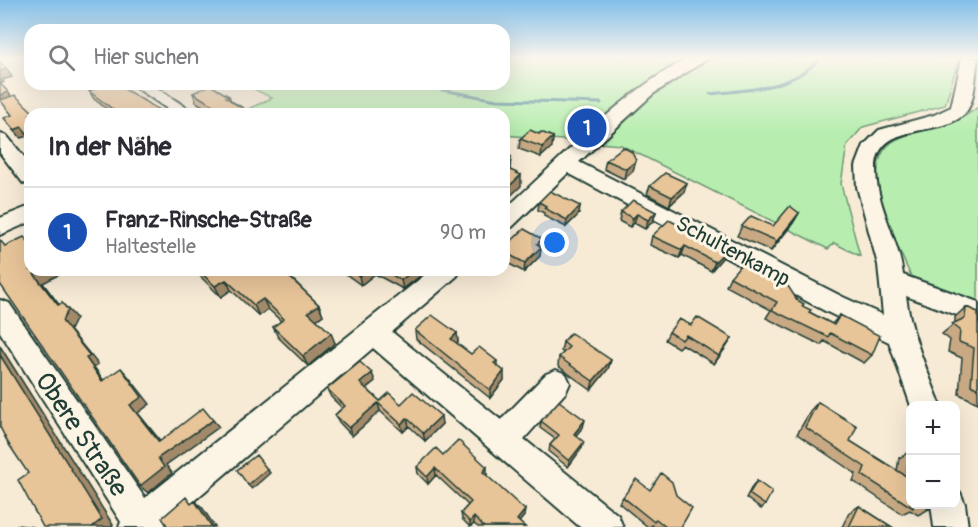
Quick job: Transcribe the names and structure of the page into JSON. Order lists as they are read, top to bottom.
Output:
{
  "streets": {
    "street": ["Schultenkamp", "Obere Straße"]
  },
  "page": {
    "search": "Hier suchen",
    "pins": "1",
    "heading": "In der Nähe",
    "list": [
      {
        "mark": "1",
        "name": "Franz-Rinsche-Straße",
        "note": "Haltestelle",
        "value": "90 m"
      }
    ],
    "map_buttons": ["+", "−"]
  }
}
